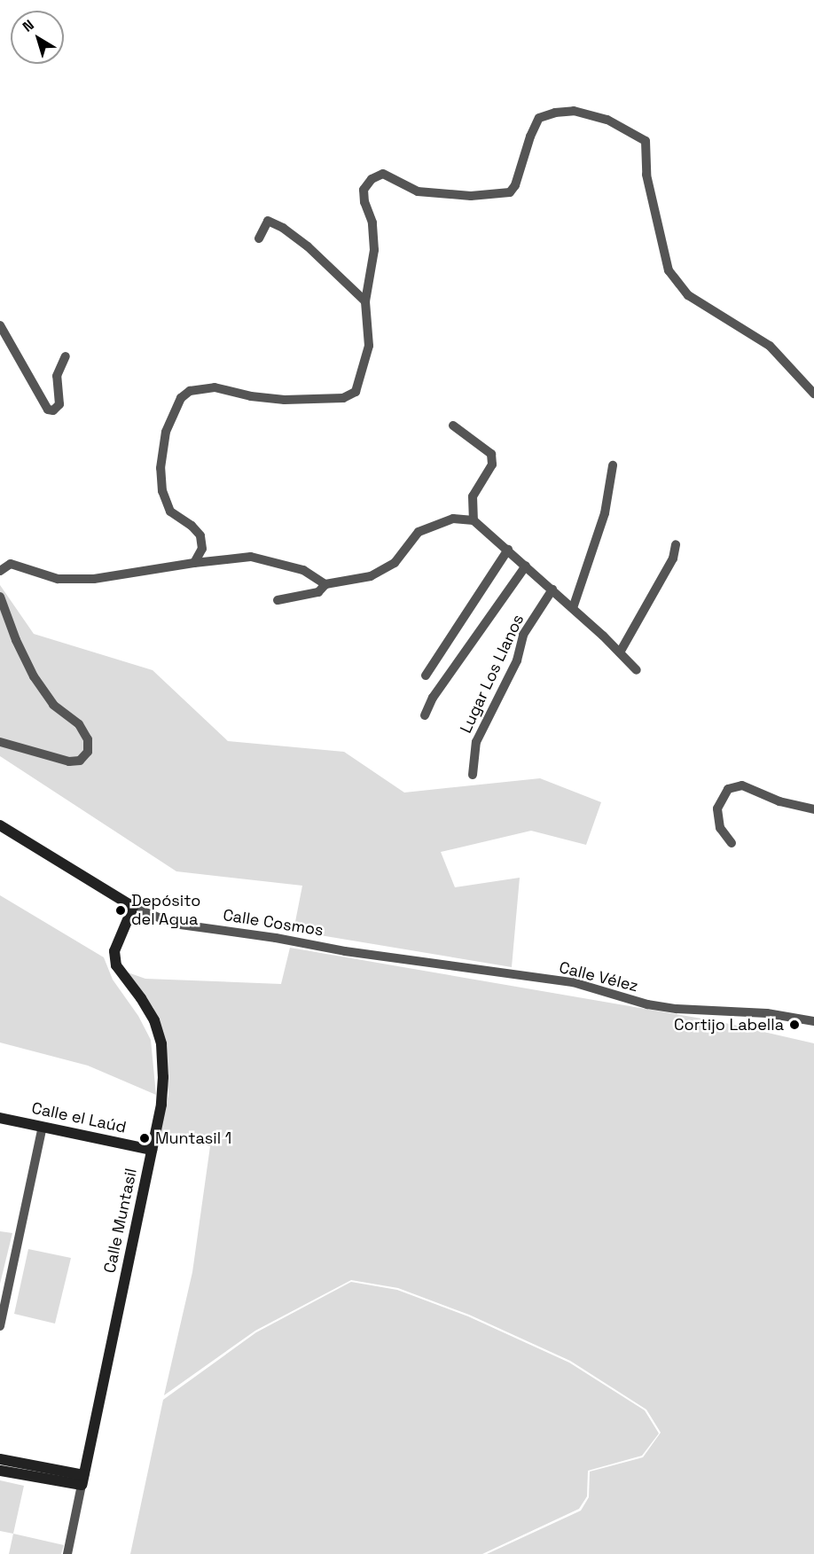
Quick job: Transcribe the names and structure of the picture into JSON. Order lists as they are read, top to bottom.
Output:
{
  "streets": {
    "street": [
      "Lugar Los Llanos",
      "Calle Cosmos",
      "Calle Vélez",
      "Calle el Laúd",
      "Calle Muntasil"
    ]
  },
  "crossings": [
    ["Calle Cosmos", "Calle Vélez"],
    ["Calle Cosmos", "Calle Muntasil"],
    ["Calle el Laúd", "Calle Muntasil"]
  ],
  "places": ["Depósito del Agua", "Cortijo Labella", "Muntasil 1"],
  "north": "top left"
}
